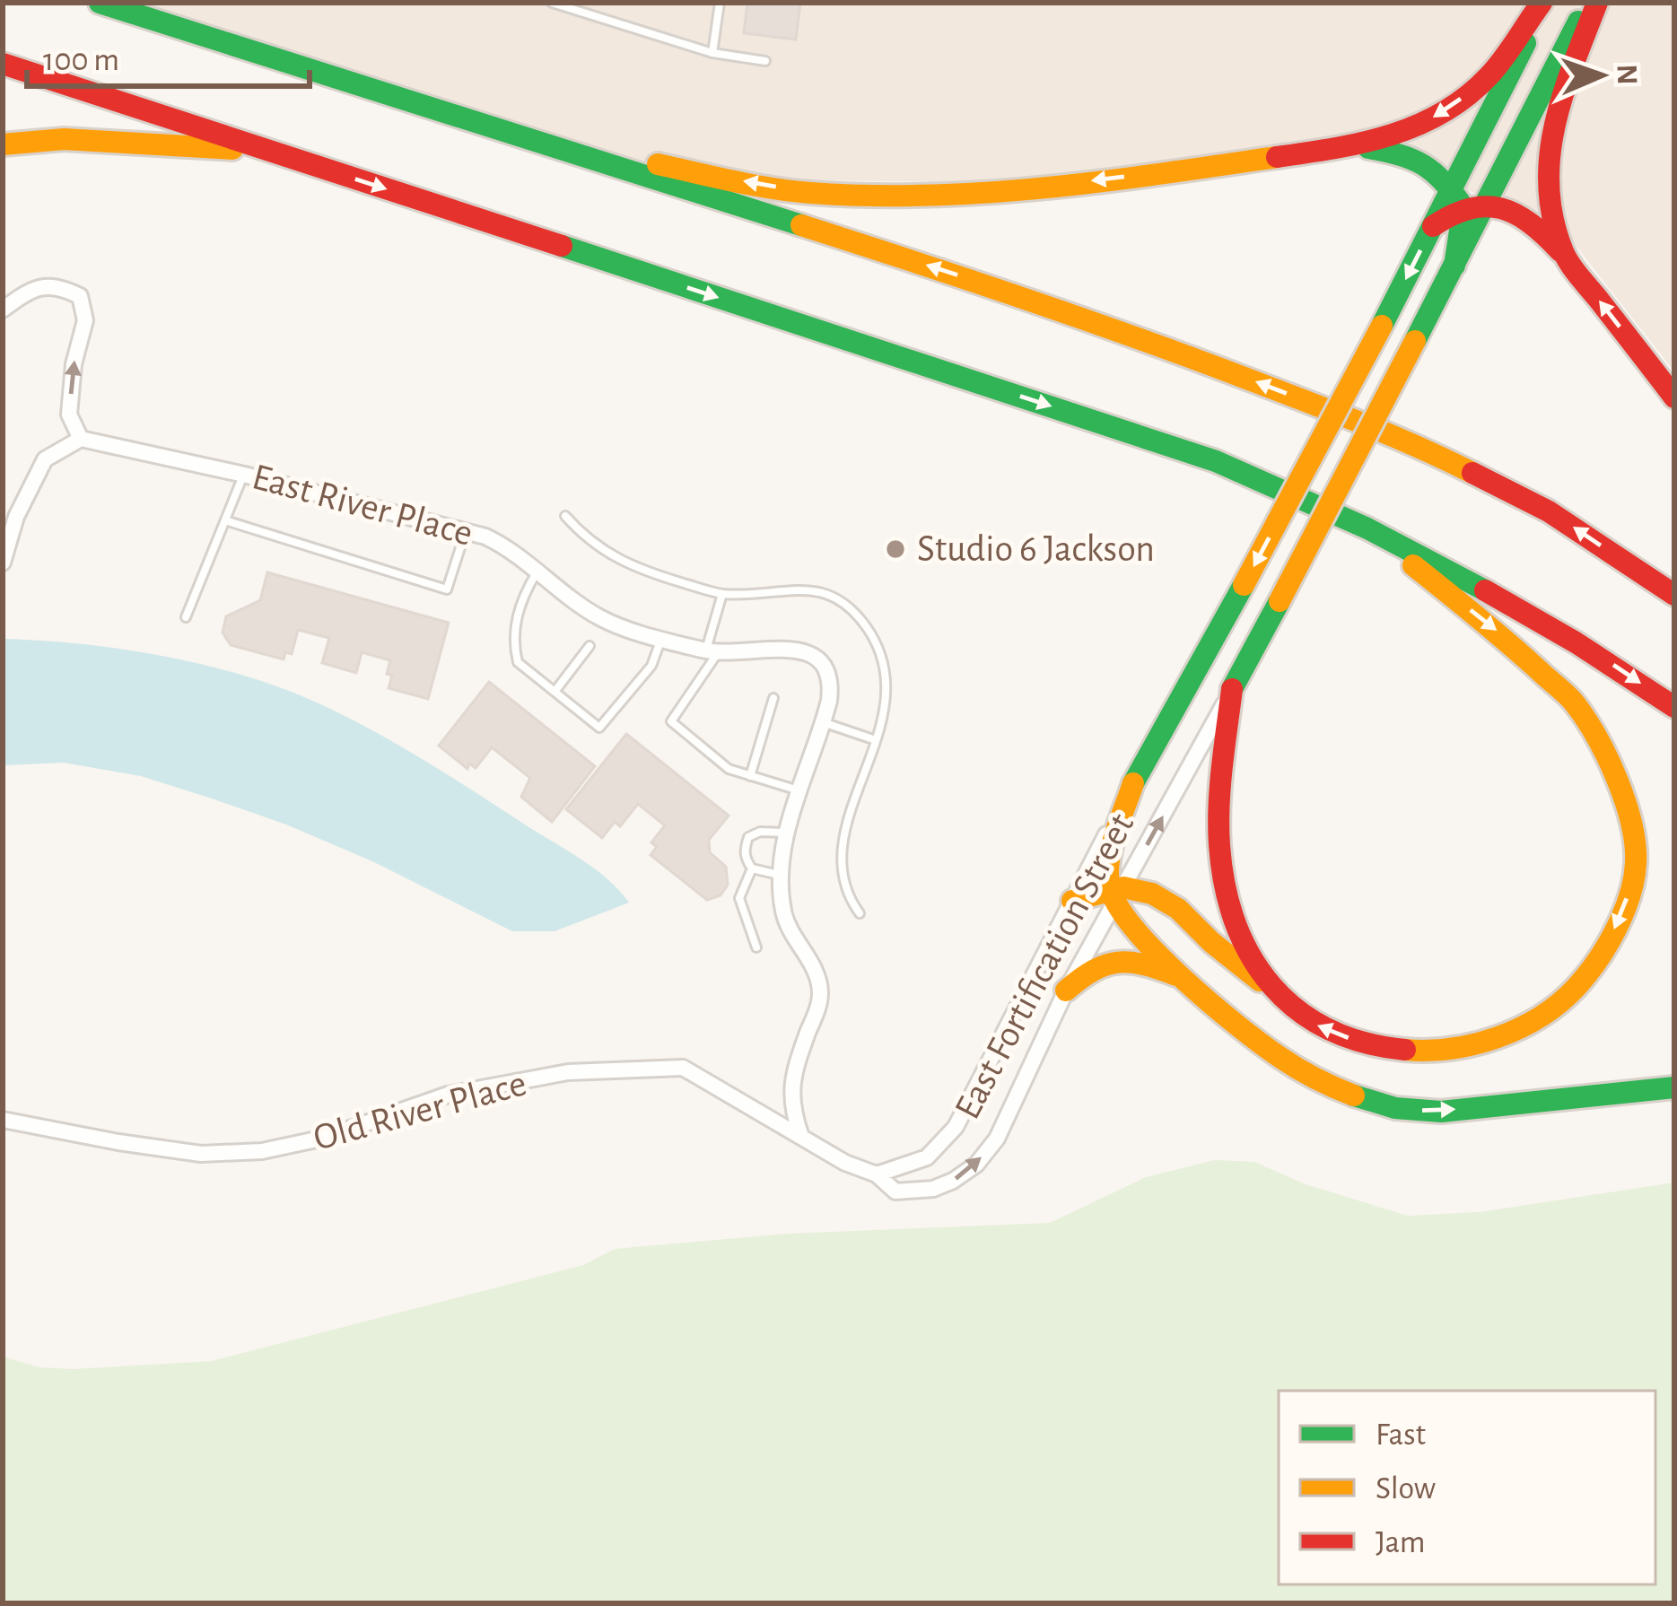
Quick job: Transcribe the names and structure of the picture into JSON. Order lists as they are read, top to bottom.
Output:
{
  "streets": {
    "main road": ["East Fortification Street"],
    "street": ["East River Place", "Old River Place"]
  },
  "crossings": [
    ["East River Place", "Old River Place"],
    ["East Fortification Street", "Old River Place"]
  ],
  "places": ["Studio 6 Jackson"],
  "legend": ["Fast", "Slow", "Jam"],
  "scale_bar": "100 m",
  "north": "right"
}
